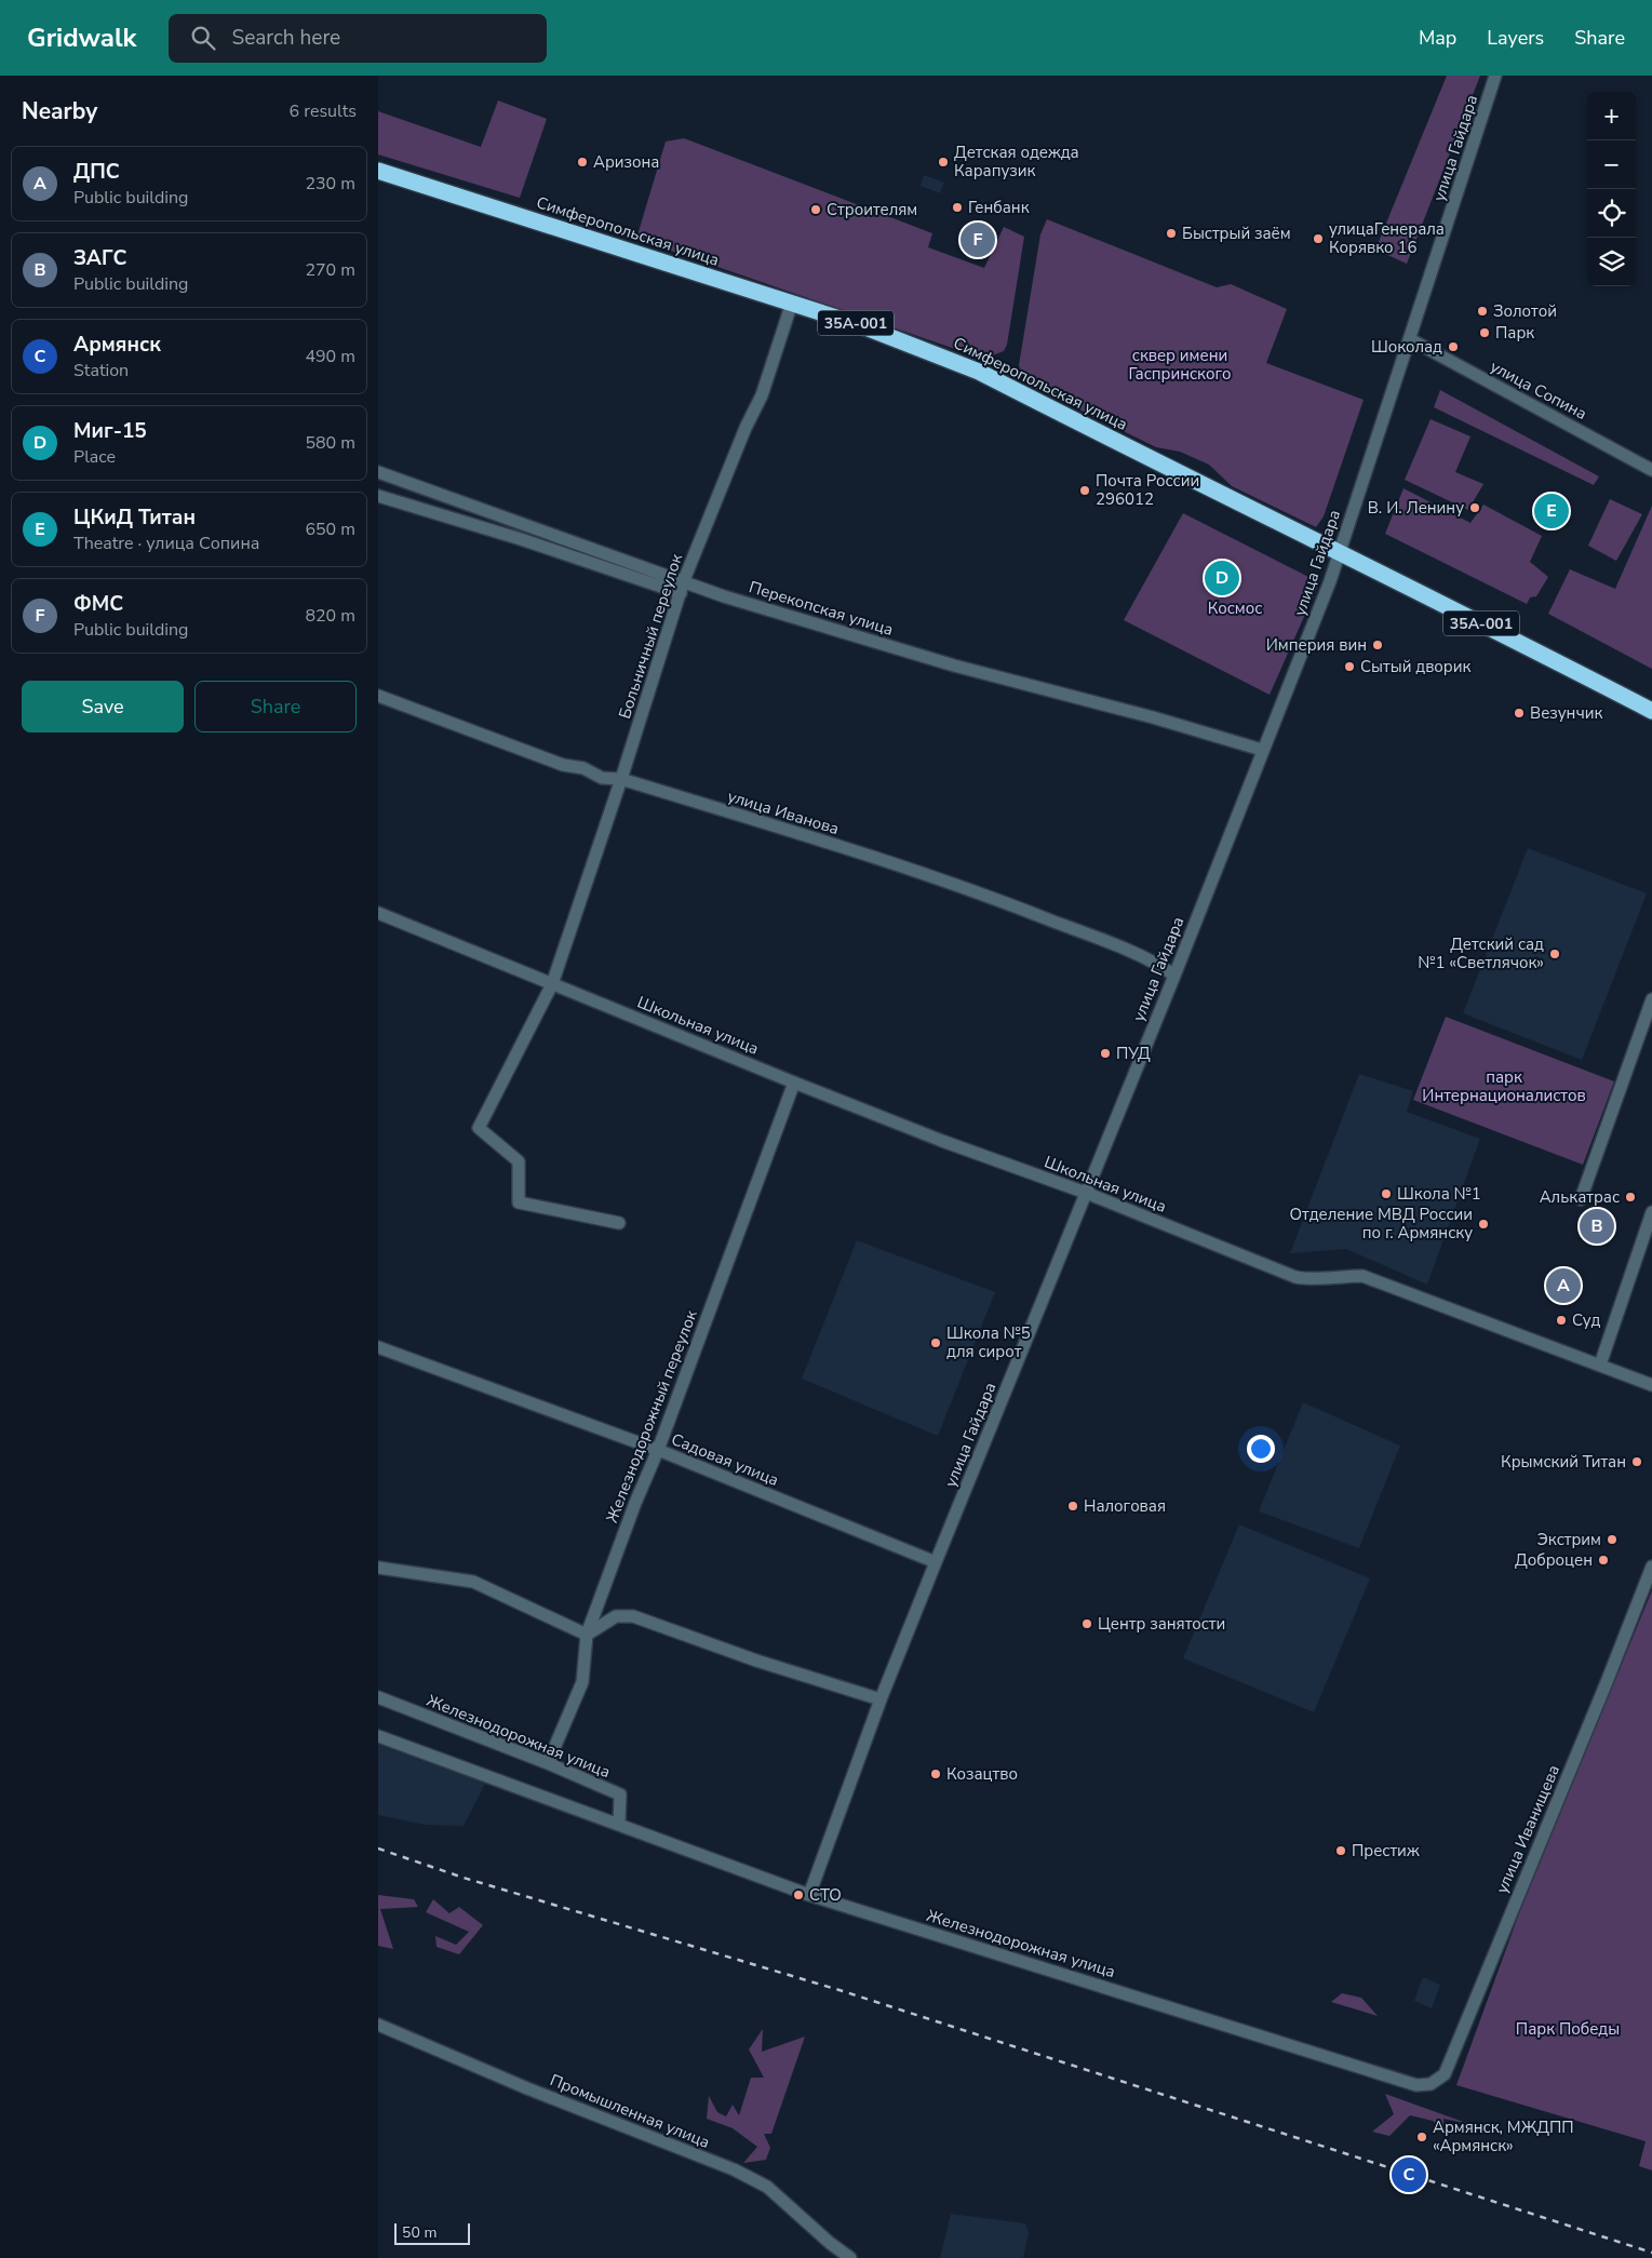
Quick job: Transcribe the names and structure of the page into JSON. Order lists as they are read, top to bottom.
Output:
{
  "streets": {
    "highway": ["Симферопольская улица", "35А-001"],
    "street": [
      "улица Гайдара",
      "улица Сопина",
      "Перекопская улица",
      "Больничный переулок",
      "улица Иванова",
      "Школьная улица",
      "Железнодорожный переулок",
      "Садовая улица",
      "Железнодорожная улица",
      "улица Иванищева",
      "Промышленная улица"
    ]
  },
  "crossings": [
    ["улица Гайдара", "Симферопольская улица"],
    ["улица Гайдара", "улица Сопина"],
    ["улица Гайдара", "Перекопская улица"],
    ["улица Гайдара", "улица Иванова"],
    ["улица Гайдара", "Школьная улица"],
    ["улица Гайдара", "Садовая улица"],
    ["улица Гайдара", "Железнодорожная улица"],
    ["Симферопольская улица", "Больничный переулок"],
    ["Перекопская улица", "Больничный переулок"],
    ["Больничный переулок", "улица Иванова"],
    ["Больничный переулок", "Школьная улица"],
    ["Школьная улица", "Железнодорожный переулок"],
    ["Железнодорожный переулок", "Садовая улица"],
    ["Железнодорожный переулок", "Железнодорожная улица"],
    ["Железнодорожная улица", "улица Иванищева"]
  ],
  "parks": [
    "сквер имени Гаспринского",
    "Космос",
    "парк Интернационалистов",
    "Парк Победы"
  ],
  "places": [
    "Аризона",
    "Детская одежда Карапузик",
    "Генбанк",
    "Строителям",
    "Быстрый заём",
    "улицаГенерала Корявко 16",
    "Золотой",
    "Парк",
    "Шоколад",
    "Почта России 296012",
    "В. И. Ленину",
    "Империя вин",
    "Сытый дворик",
    "Везунчик",
    "Детский сад №1 «Светлячок»",
    "ПУД",
    "Школа №1",
    "Алькатрас",
    "Отделение МВД России по г. Армянску",
    "Суд",
    "Школа №5 для сирот",
    "Крымский Титан",
    "Налоговая",
    "Экстрим",
    "Доброцен",
    "Центр занятости",
    "Козацтво",
    "Престиж",
    "СТО",
    "Армянск, МЖДПП «Армянск»"
  ],
  "scale_bar": "50 m",
  "page": {
    "header": "Gridwalk",
    "search": "Search here",
    "nav": ["Map", "Layers", "Share"],
    "heading": ["Nearby", "6 results"],
    "map_buttons": ["+", "−"],
    "list": [
      {
        "mark": "A",
        "name": "ДПС",
        "note": "Public building",
        "value": "230 m"
      },
      {
        "mark": "B",
        "name": "ЗАГС",
        "note": "Public building",
        "value": "270 m"
      },
      {
        "mark": "C",
        "name": "Армянск",
        "note": "Station",
        "value": "490 m"
      },
      {
        "mark": "D",
        "name": "Миг-15",
        "note": "Place",
        "value": "580 m"
      },
      {
        "mark": "E",
        "name": "ЦКиД Титан",
        "note": "Theatre · улица Сопина",
        "value": "650 m"
      },
      {
        "mark": "F",
        "name": "ФМС",
        "note": "Public building",
        "value": "820 m"
      }
    ],
    "pins": [
      "F",
      "E",
      "D",
      "B",
      "A",
      "C"
    ],
    "buttons": ["Save", "Share"],
    "scale": "50 m"
  }
}
